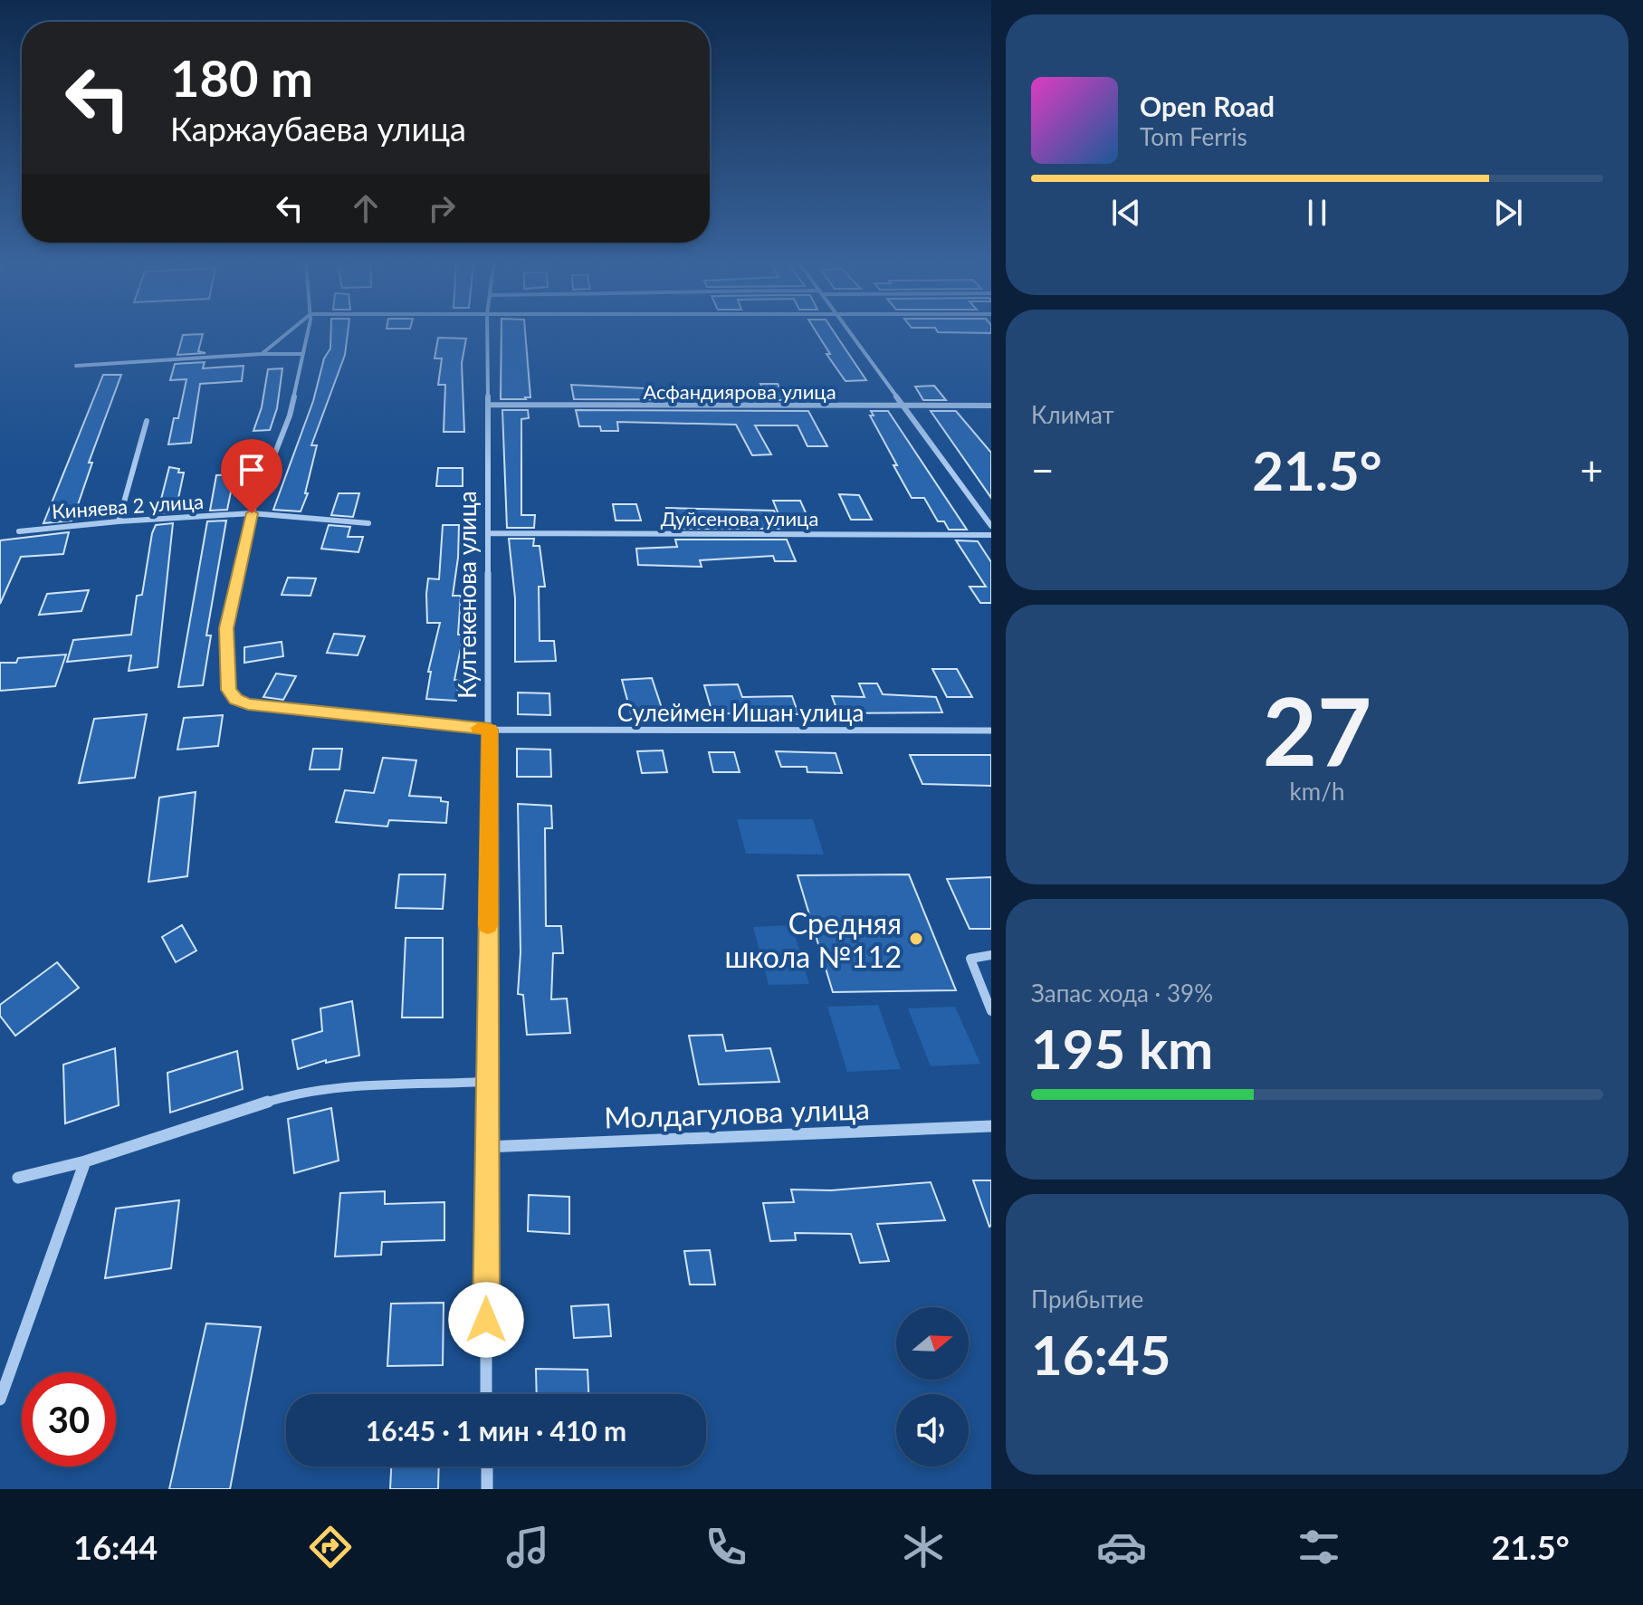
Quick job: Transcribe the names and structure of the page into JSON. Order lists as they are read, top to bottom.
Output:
{
  "streets": {
    "street": [
      "Асфандиярова улица",
      "Киняева 2 улица",
      "Дуйсенова улица",
      "Култекенова улица",
      "Сулеймен Ишан улица",
      "Молдагулова улица"
    ]
  },
  "crossings": [
    ["Асфандиярова улица", "Култекенова улица"],
    ["Киняева 2 улица", "Сулеймен Ишан улица"],
    ["Дуйсенова улица", "Култекенова улица"],
    ["Култекенова улица", "Сулеймен Ишан улица"],
    ["Култекенова улица", "Молдагулова улица"]
  ],
  "places": ["Средняя школа №112"],
  "north": "right",
  "page": {
    "turn": ["180 m", "Каржаубаева улица"],
    "song": ["Open Road", "Tom Ferris"],
    "tile": [
      "Климат",
      ["27", "km/h"],
      ["Запас хода · 39%", "195 km"],
      ["Прибытие", "16:45"]
    ],
    "heat": ["−", "21.5°", "+"],
    "limit": "30",
    "trip": "16:45 · 1 мин · 410 m",
    "tabs": ["16:44", "21.5°"]
  }
}
